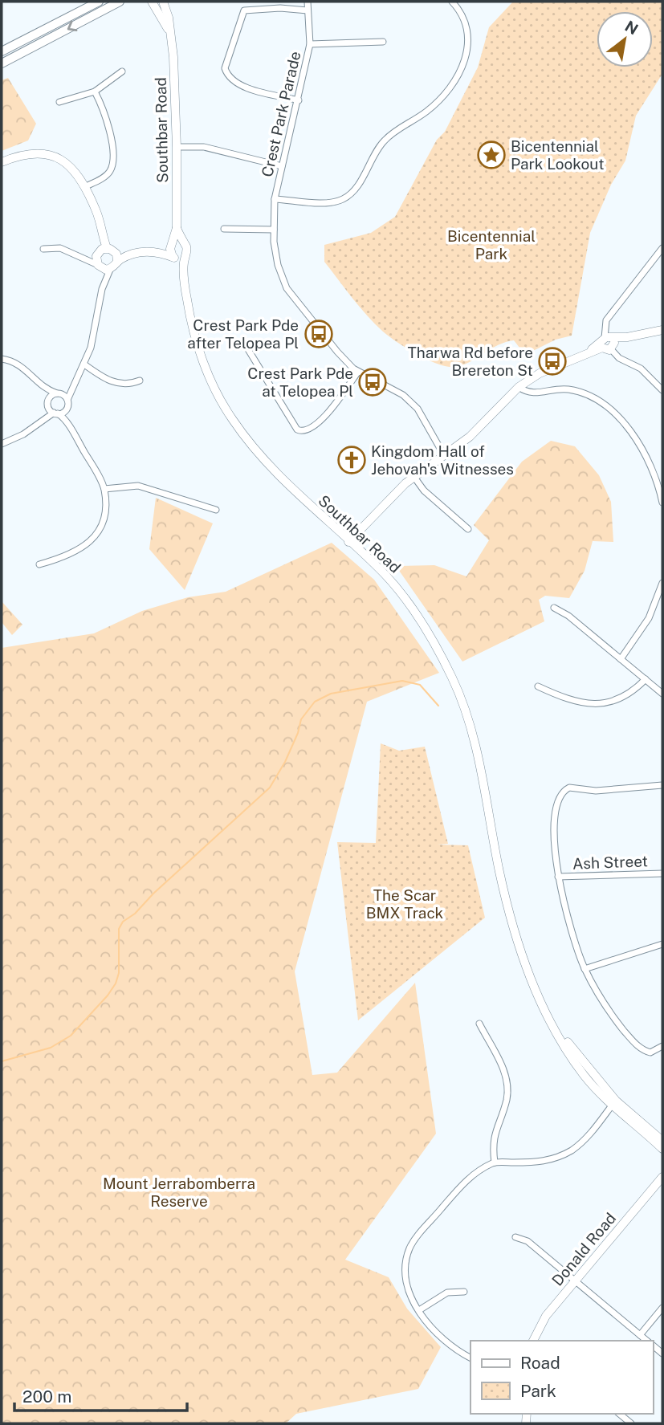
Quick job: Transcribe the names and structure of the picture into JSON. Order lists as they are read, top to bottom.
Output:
{
  "streets": {
    "main road": ["Southbar Road", "Donald Road"],
    "street": ["Crest Park Parade", "Ash Street"]
  },
  "parks": ["Bicentennial Park", "The Scar BMX Track", "Mount Jerrabomberra Reserve"],
  "places": {
    "place": ["Bicentennial Park Lookout"],
    "bus stop": ["Crest Park Pde after Telopea Pl", "Tharwa Rd before Brereton St", "Crest Park Pde at Telopea Pl"],
    "church": ["Kingdom Hall of Jehovah's Witnesses"]
  },
  "legend": ["Road", "Park"],
  "scale_bar": "200 m",
  "north": "top right"
}
